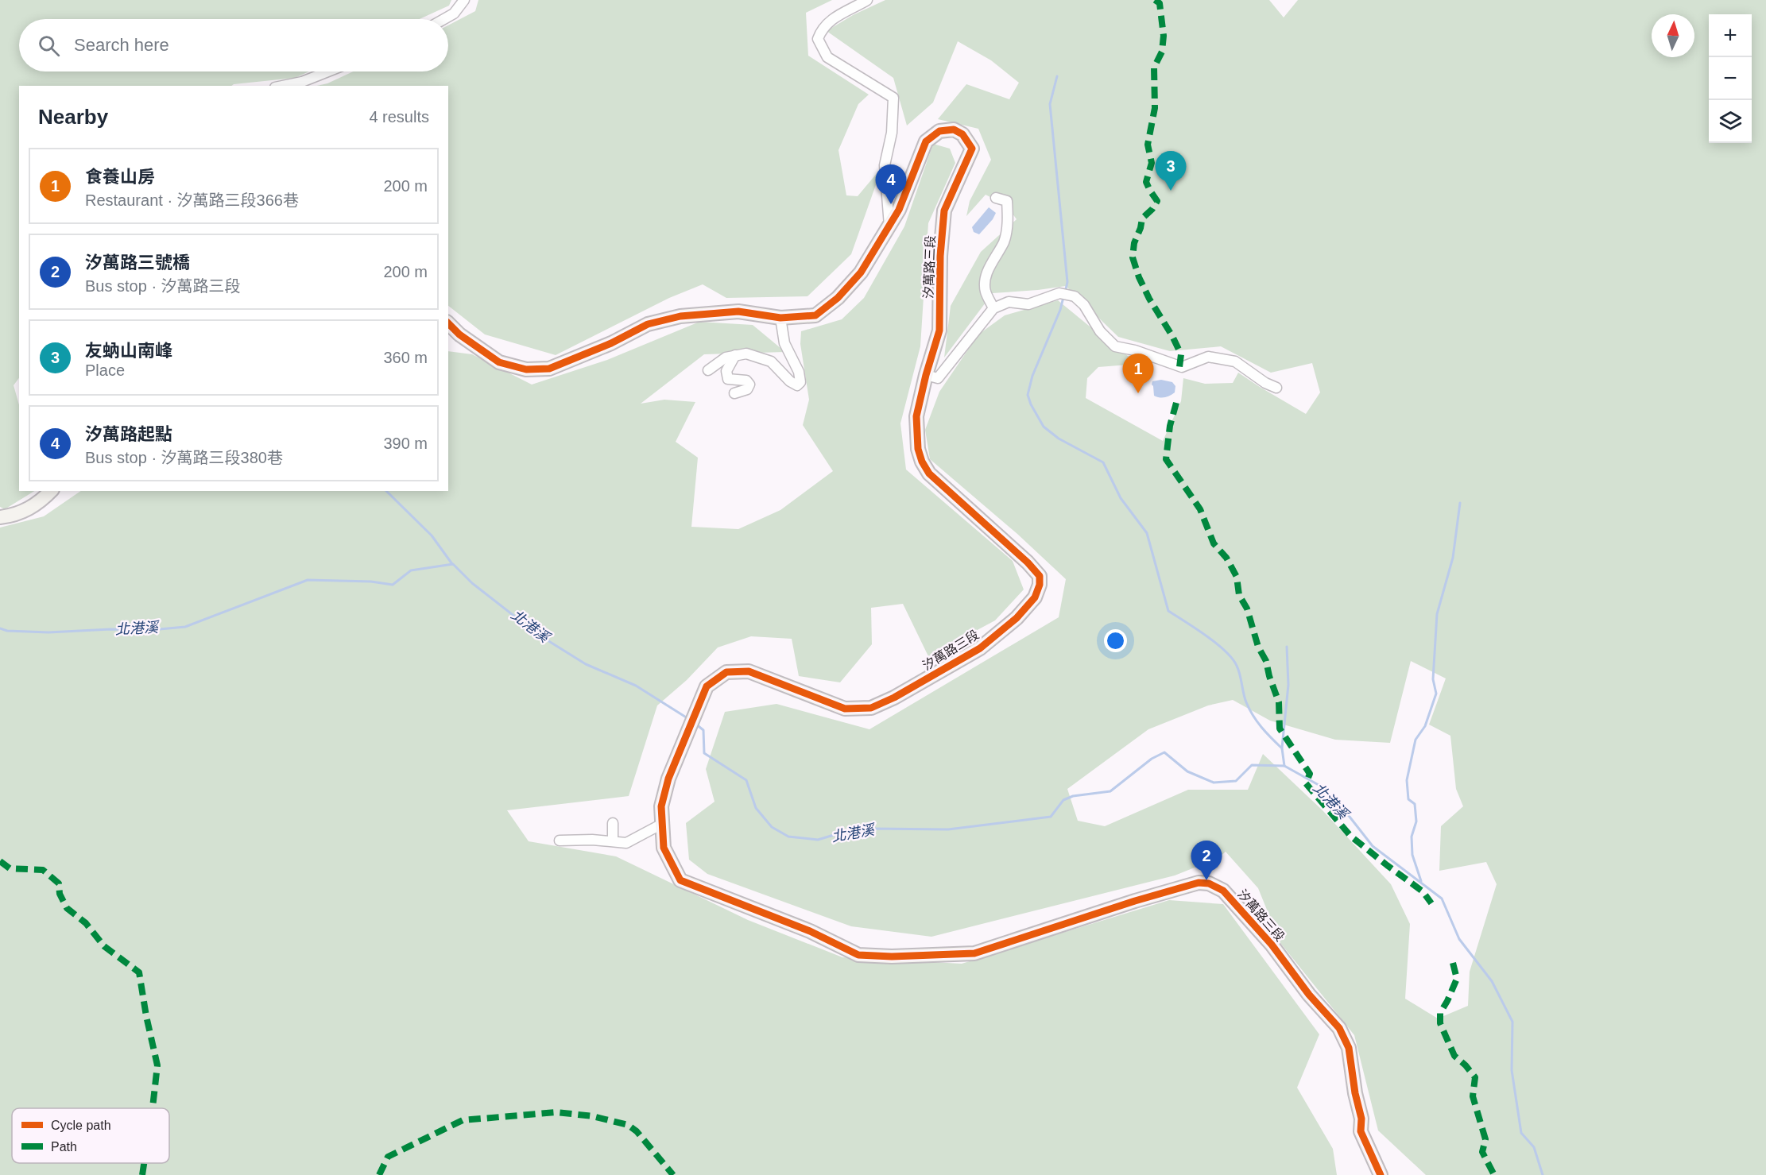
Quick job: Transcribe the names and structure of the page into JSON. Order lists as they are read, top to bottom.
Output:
{
  "streets": {
    "street": ["汐萬路三段"]
  },
  "water": ["北港溪"],
  "legend": ["Cycle path", "Path"],
  "north": "top",
  "page": {
    "map_buttons": ["+", "−"],
    "search": "Search here",
    "heading": ["Nearby", "4 results"],
    "list": [
      {
        "mark": "1",
        "name": "食養山房",
        "note": "Restaurant · 汐萬路三段366巷",
        "value": "200 m"
      },
      {
        "mark": "2",
        "name": "汐萬路三號橋",
        "note": "Bus stop · 汐萬路三段",
        "value": "200 m"
      },
      {
        "mark": "3",
        "name": "友蚋山南峰",
        "note": "Place",
        "value": "360 m"
      },
      {
        "mark": "4",
        "name": "汐萬路起點",
        "note": "Bus stop · 汐萬路三段380巷",
        "value": "390 m"
      }
    ],
    "pins": [
      "3",
      "4",
      "1",
      "2"
    ]
  }
}
